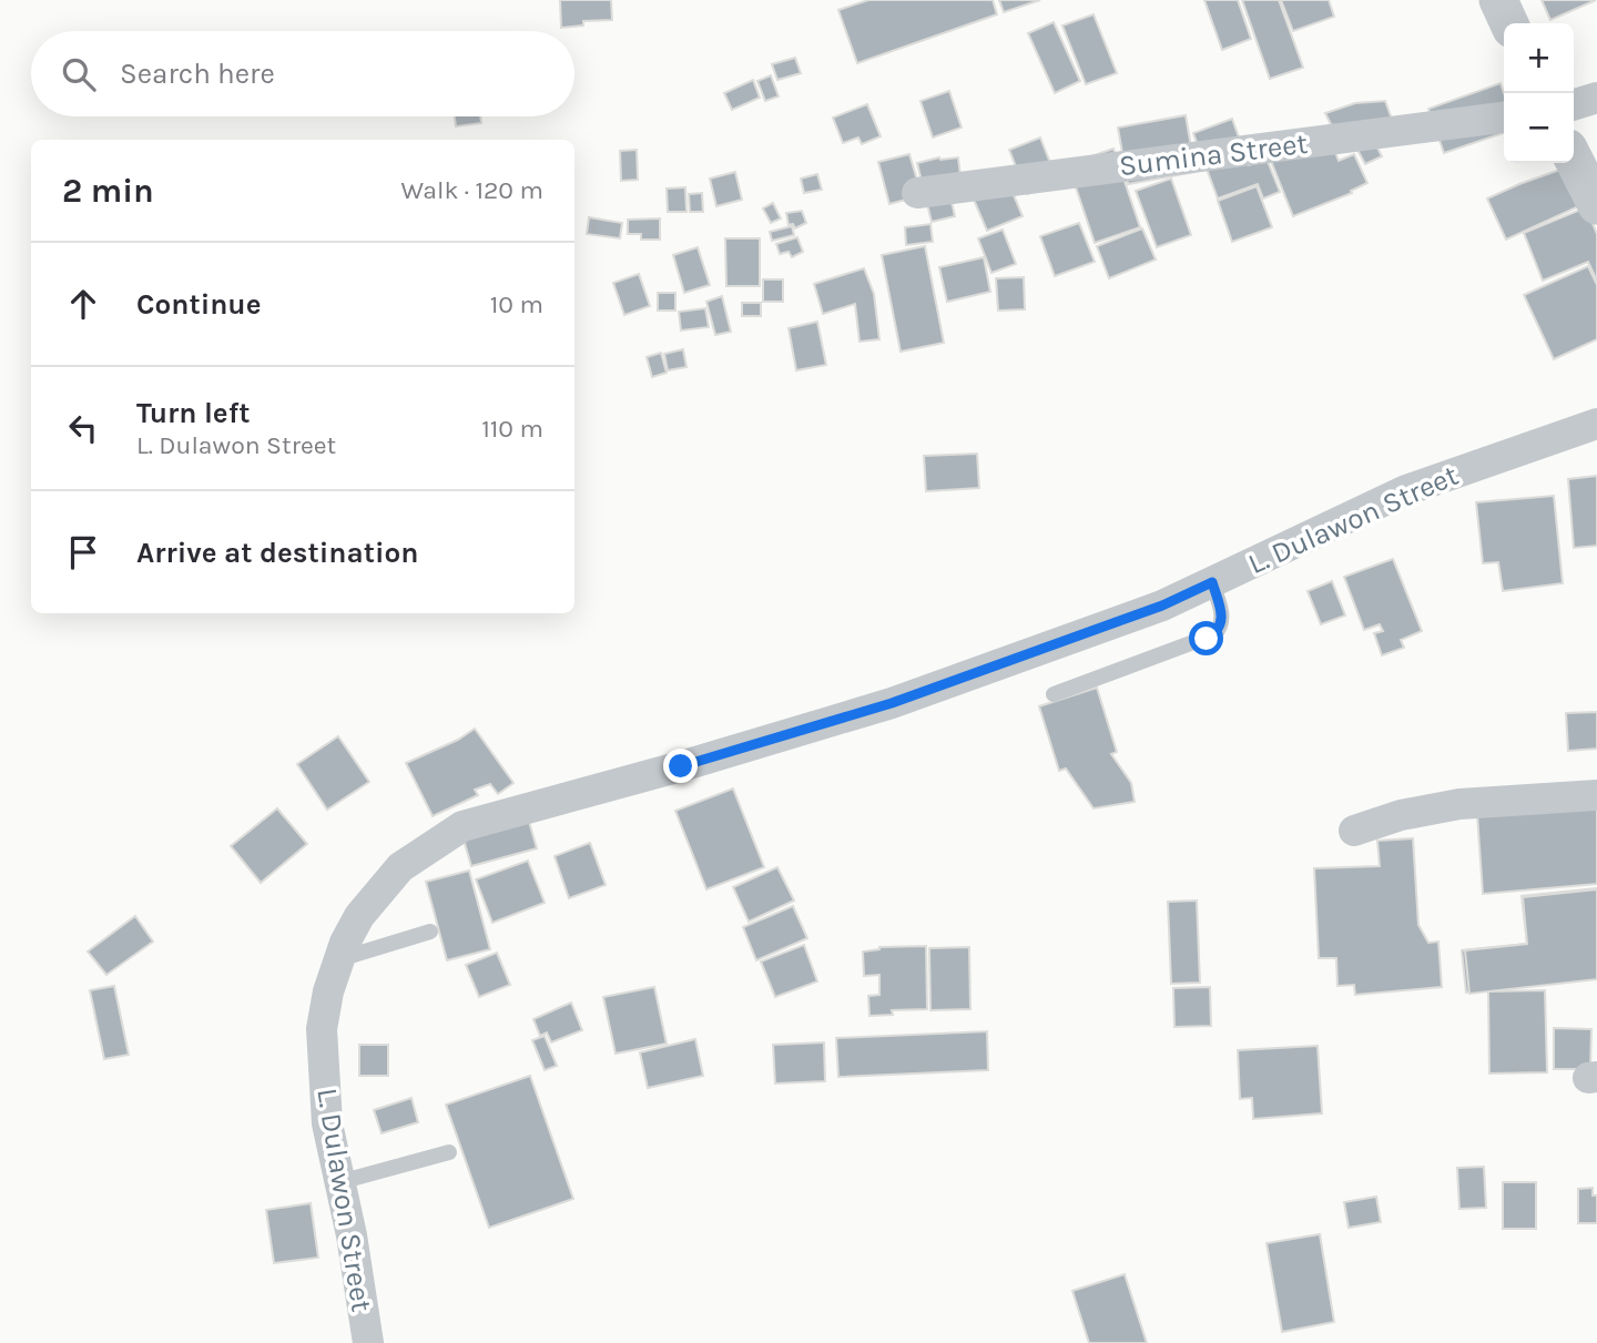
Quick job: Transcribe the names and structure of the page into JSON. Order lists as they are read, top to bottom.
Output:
{
  "streets": {
    "street": ["Sumina Street", "L. Dulawon Street"]
  },
  "page": {
    "map_buttons": ["+", "−"],
    "search": "Search here",
    "heading": ["2 min", "Walk · 120 m"],
    "list": [
      ["Continue", "10 m"],
      ["Turn left", "L. Dulawon Street", "110 m"],
      "Arrive at destination"
    ]
  }
}
